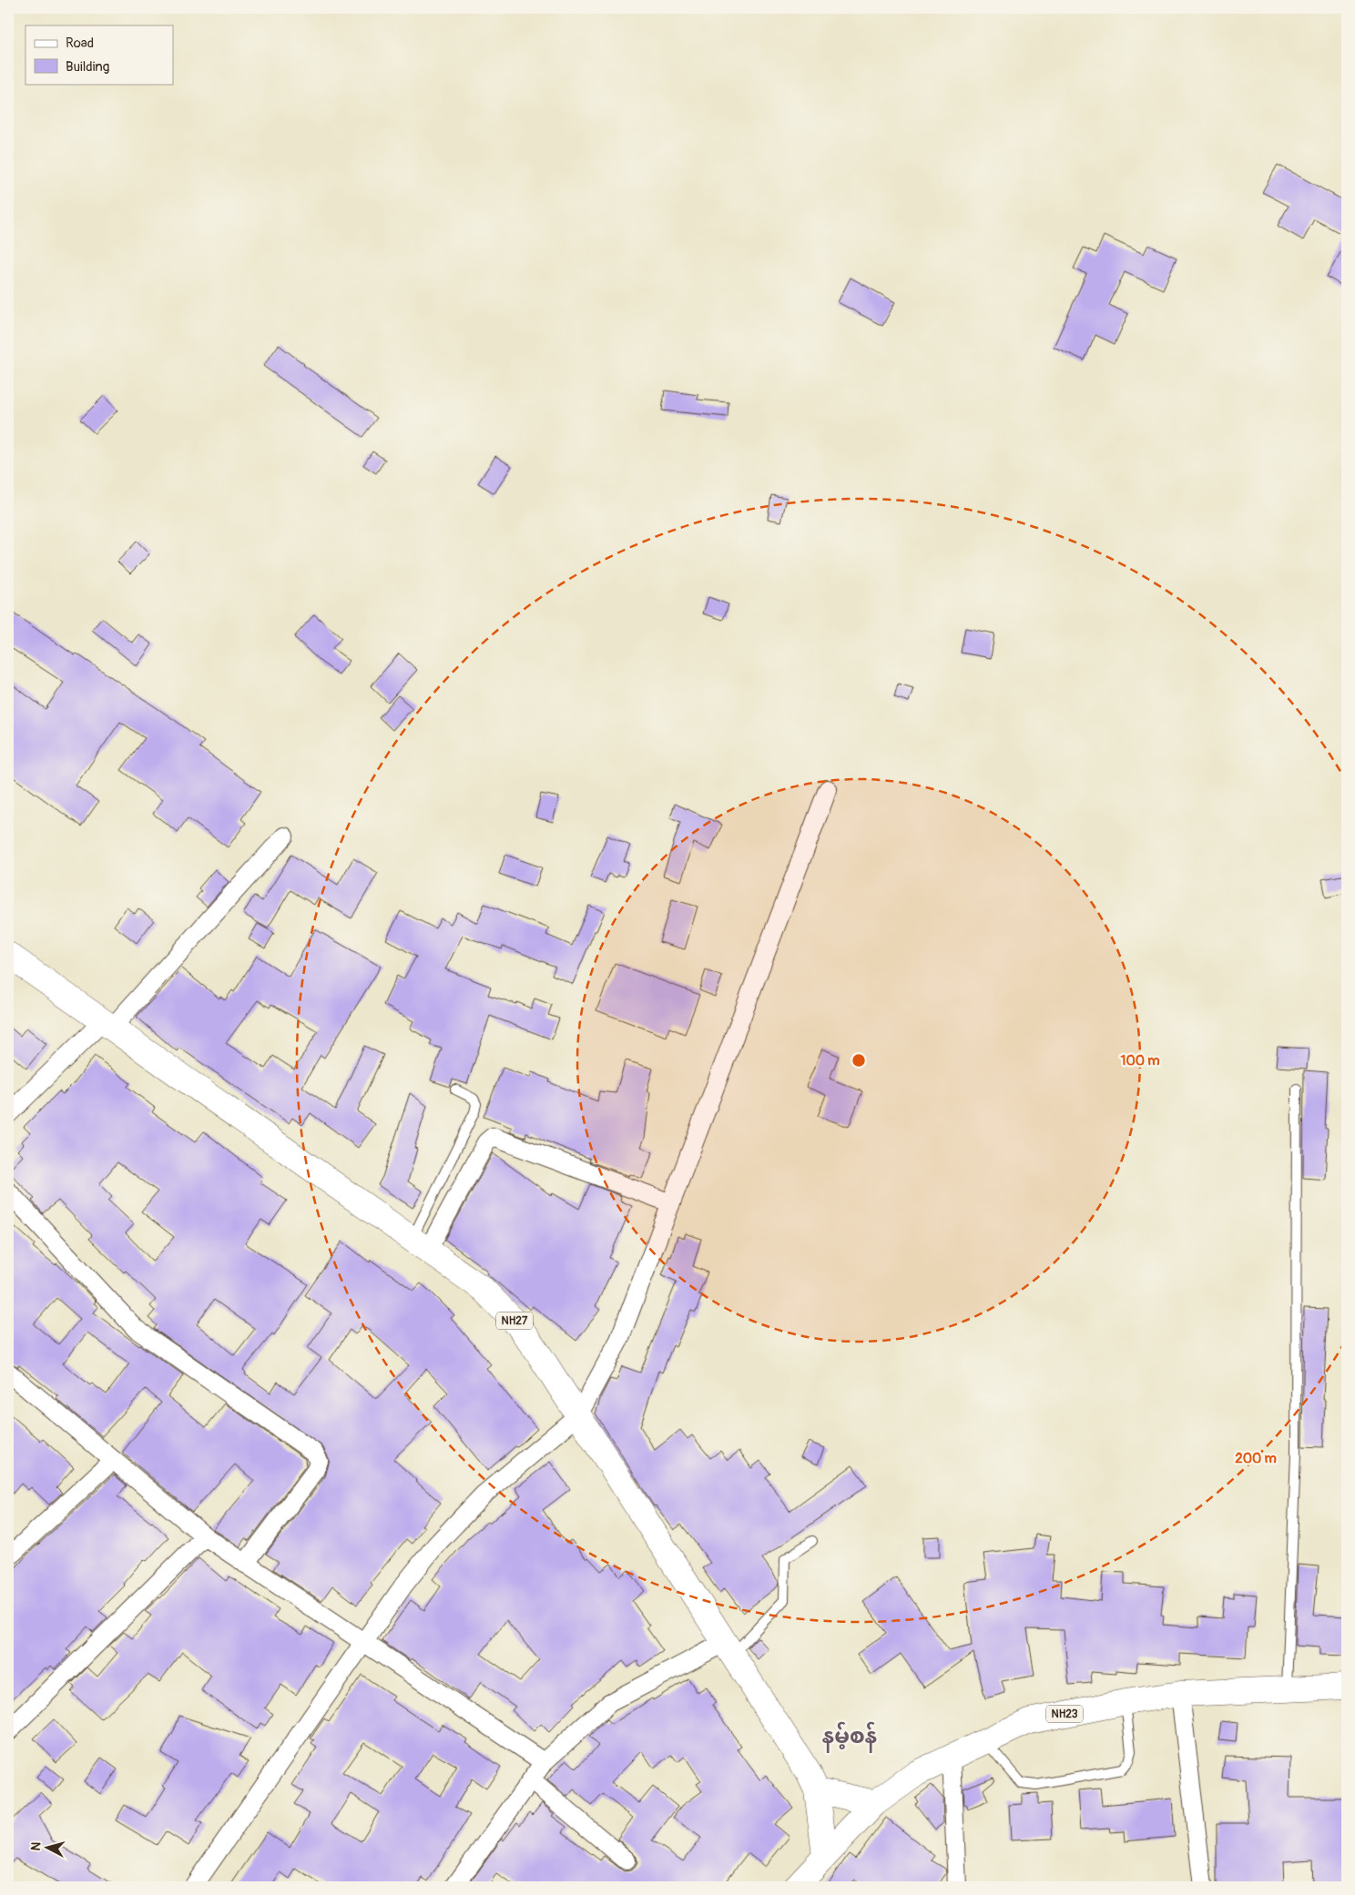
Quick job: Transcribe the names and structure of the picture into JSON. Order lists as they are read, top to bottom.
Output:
{
  "streets": {
    "main road": ["NH27", "NH23"]
  },
  "crossings": [
    ["NH27", "NH23"]
  ],
  "districts": ["နမ့်စန်"],
  "legend": ["Road", "Building"],
  "north": "left",
  "rings": ["100 m", "200 m"]
}
